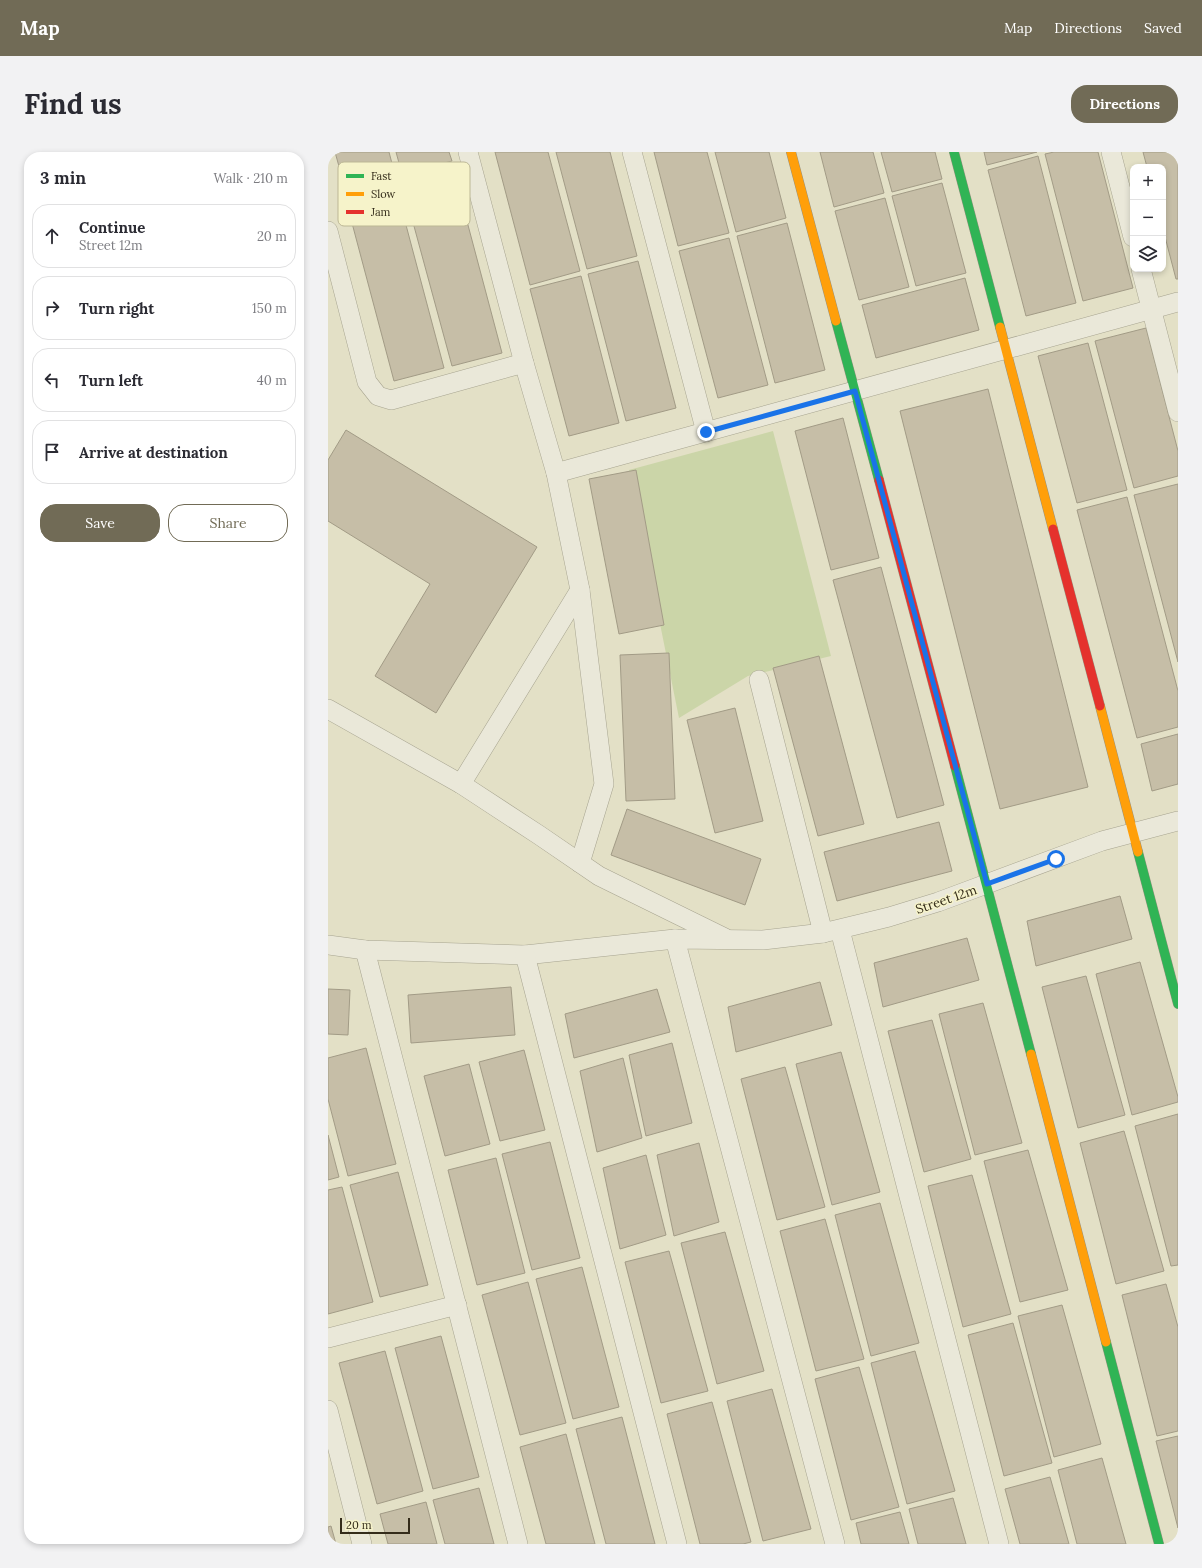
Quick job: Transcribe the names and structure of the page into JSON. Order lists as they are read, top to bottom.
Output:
{
  "streets": {
    "street": ["Street 12m"]
  },
  "legend": ["Fast", "Slow", "Jam"],
  "scale_bar": "20 m",
  "page": {
    "header": "Map",
    "nav": ["Map", "Directions", "Saved"],
    "buttons": [
      "Directions",
      ["Save", "Share"]
    ],
    "title": "Find us",
    "heading": ["3 min", "Walk · 210 m"],
    "map_buttons": ["+", "−"],
    "list": [
      ["Continue", "Street 12m", "20 m"],
      ["Turn right", "150 m"],
      ["Turn left", "40 m"],
      "Arrive at destination"
    ],
    "scale": "20 m"
  }
}
